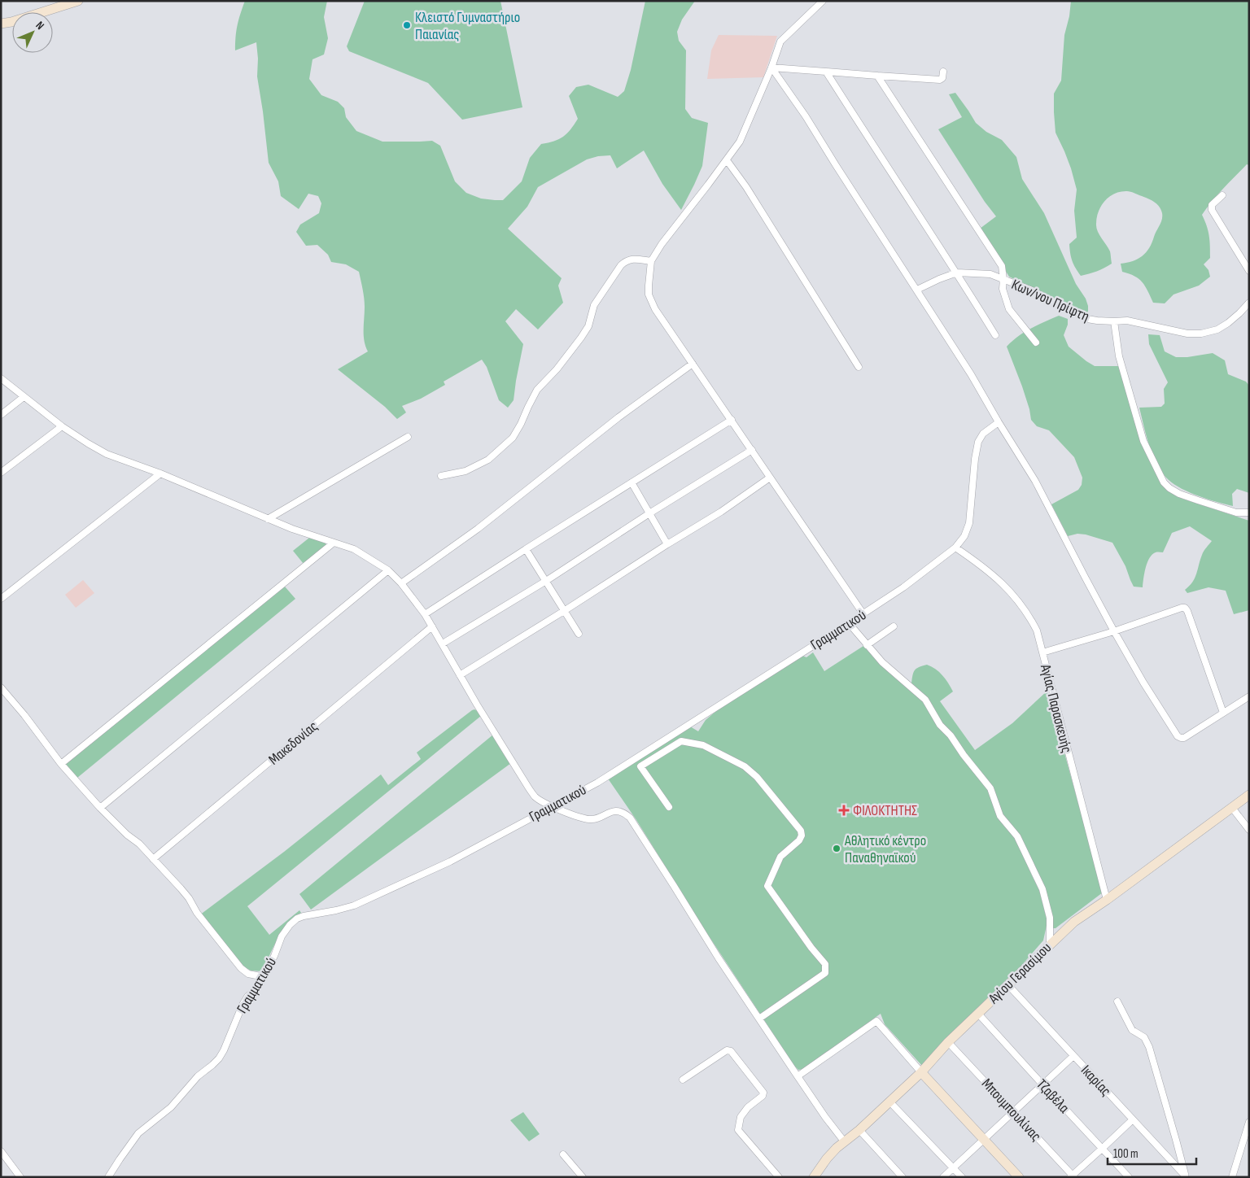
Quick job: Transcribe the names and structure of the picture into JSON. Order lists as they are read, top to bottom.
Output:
{
  "streets": {
    "street": [
      "Κων/νου Πρίφτη",
      "Γραμματικού",
      "Αγίας Παρασκευής",
      "Μακεδονίας",
      "Αγίου Γερασίμου",
      "Ικαρίας",
      "Τζαβέλα",
      "Μπουμπουλίνας"
    ]
  },
  "crossings": [
    ["Γραμματικού", "Αγίας Παρασκευής"],
    ["Αγίας Παρασκευής", "Αγίου Γερασίμου"],
    ["Αγίου Γερασίμου", "Ικαρίας"],
    ["Αγίου Γερασίμου", "Τζαβέλα"],
    ["Αγίου Γερασίμου", "Μπουμπουλίνας"]
  ],
  "places": {
    "other": ["Κλειστό Γυμναστήριο Παιανίας", "Αθλητικό κέντρο Παναθηναϊκού"],
    "health": ["ΦΙΛΟΚΤΗΤΗΣ"]
  },
  "scale_bar": "100 m",
  "north": "top right"
}
